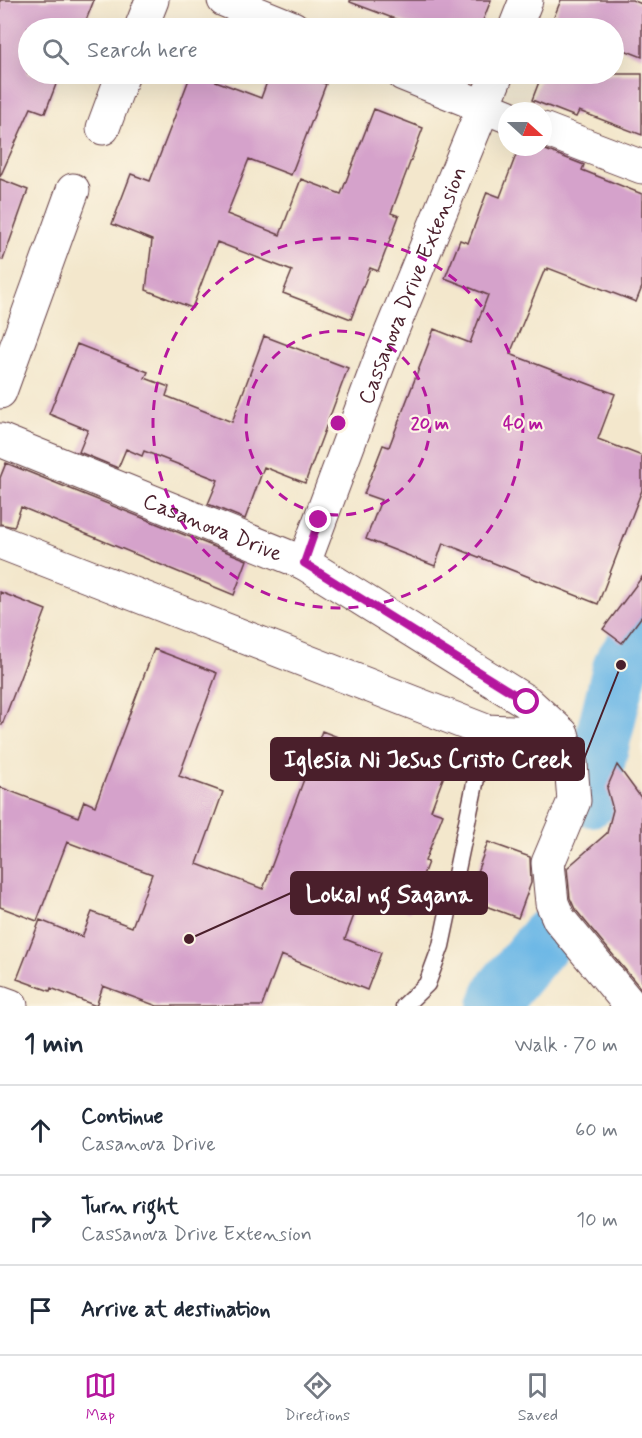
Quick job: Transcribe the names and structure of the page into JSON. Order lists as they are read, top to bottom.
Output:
{
  "streets": {
    "street": ["Cassanova Drive Extension", "Casanova Drive"]
  },
  "crossings": [
    ["Cassanova Drive Extension", "Casanova Drive"]
  ],
  "places": ["Iglesia Ni Jesus Cristo Creek", "Lokal ng Sagana"],
  "north": "right",
  "page": {
    "search": "Search here",
    "heading": ["1 min", "Walk · 70 m"],
    "list": [
      ["Continue", "Casanova Drive", "60 m"],
      ["Turn right", "Cassanova Drive Extension", "10 m"],
      "Arrive at destination"
    ],
    "nav": ["Map", "Directions", "Saved"]
  },
  "rings": ["20 m", "40 m"]
}
